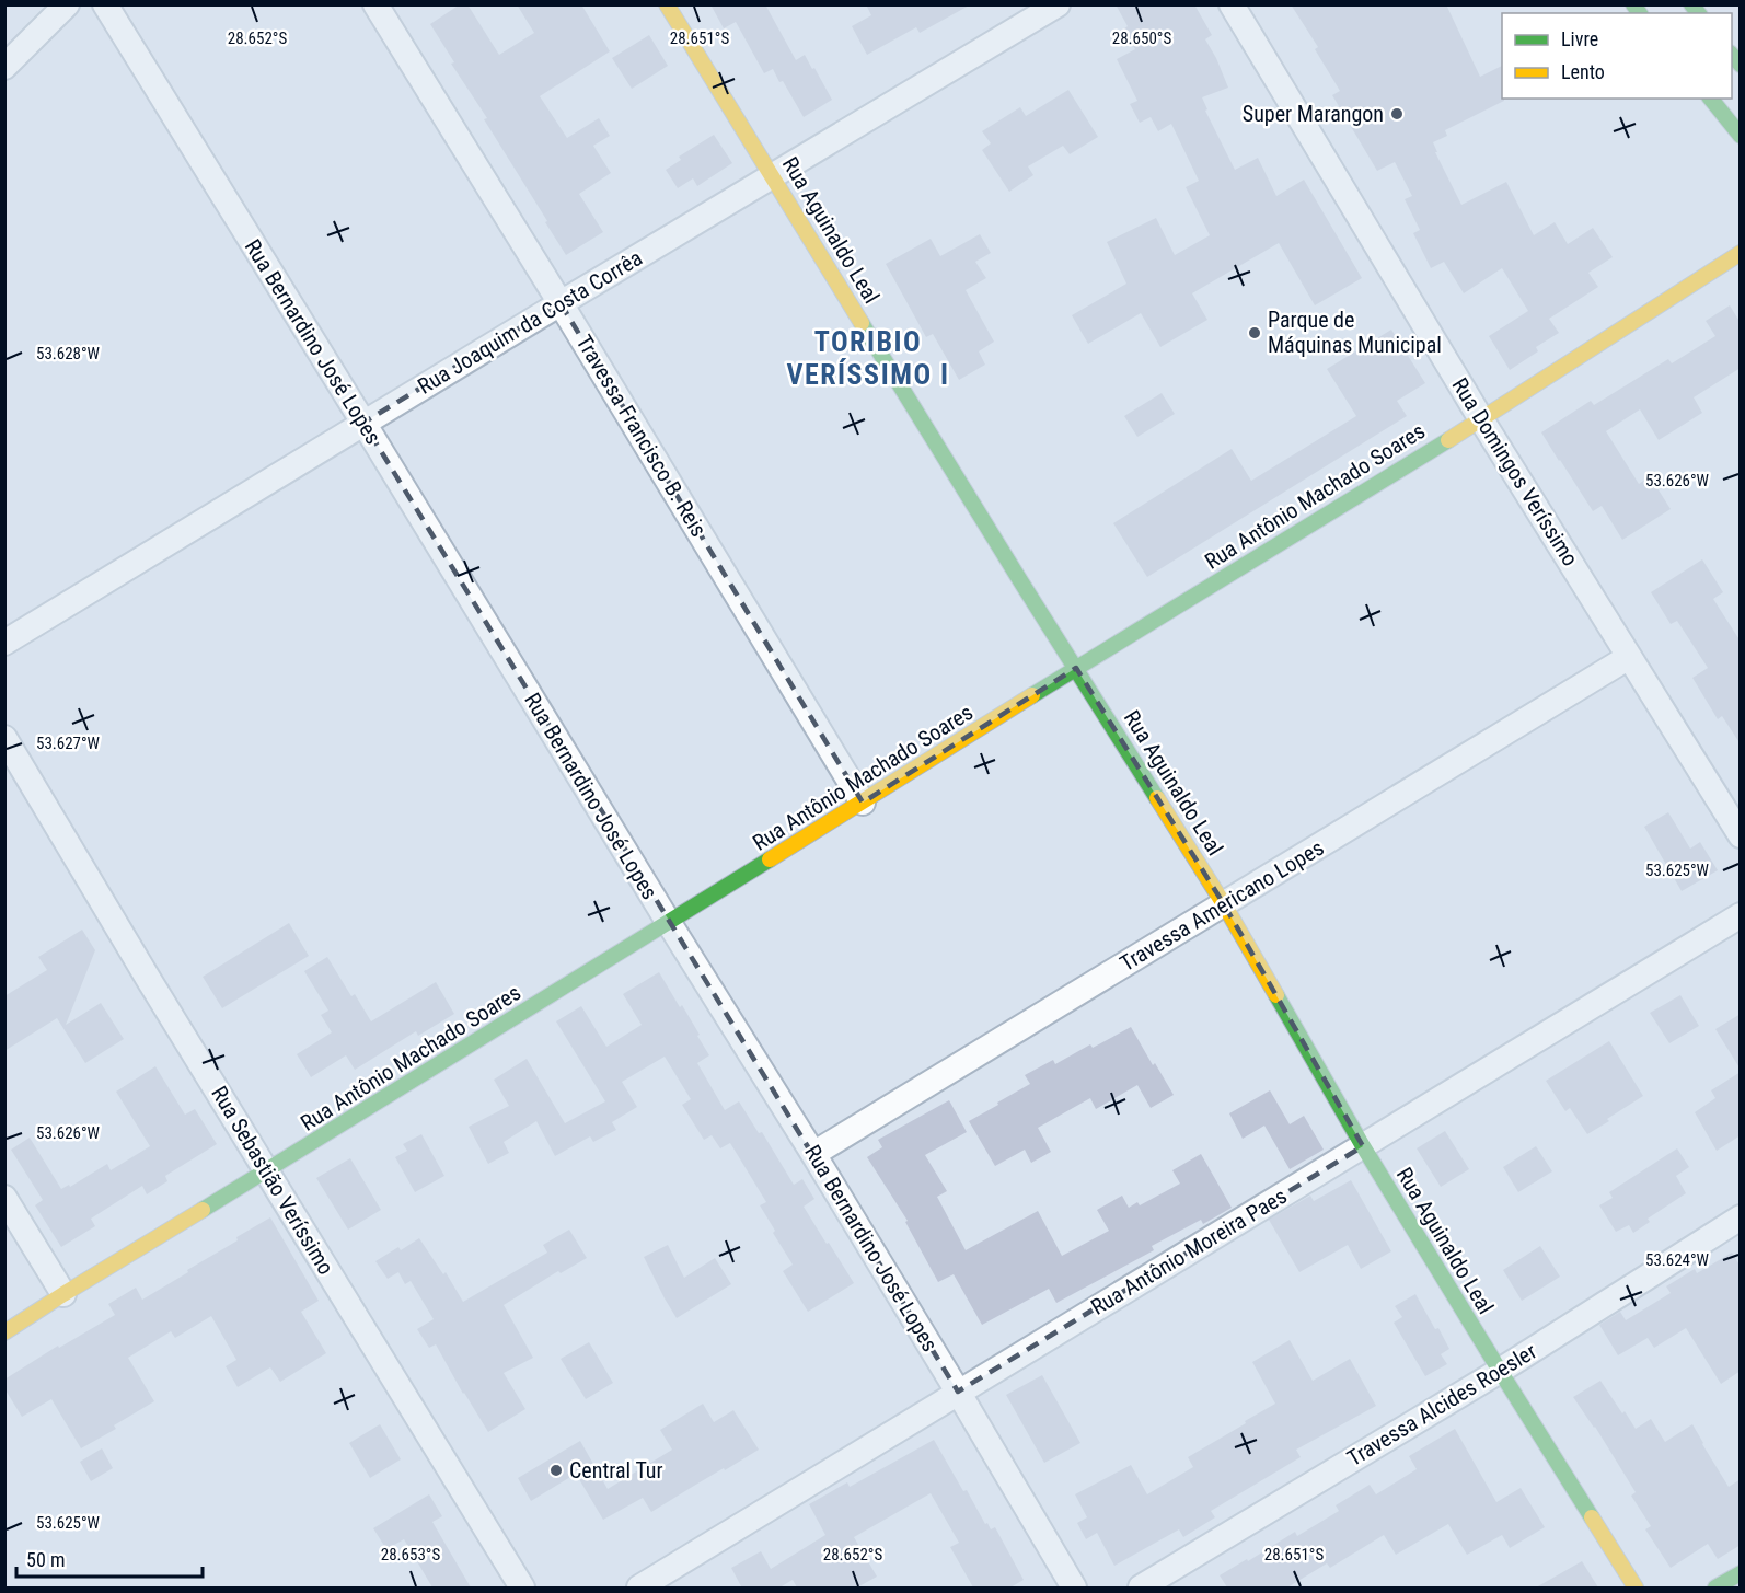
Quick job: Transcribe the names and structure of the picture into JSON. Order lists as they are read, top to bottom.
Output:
{
  "streets": {
    "street": [
      "Rua Aguinaldo Leal",
      "Rua Joaquim da Costa Corrêa",
      "Rua Bernardino José Lopes",
      "Travessa Francisco B. Reis",
      "Rua Domingos Veríssimo",
      "Rua Antônio Machado Soares",
      "Travessa Americano Lopes",
      "Rua Sebastião Veríssimo",
      "Rua Antônio Moreira Paes",
      "Travessa Alcides Roesler"
    ]
  },
  "crossings": [
    ["Rua Aguinaldo Leal", "Rua Joaquim da Costa Corrêa"],
    ["Rua Aguinaldo Leal", "Rua Antônio Machado Soares"],
    ["Rua Aguinaldo Leal", "Travessa Americano Lopes"],
    ["Rua Aguinaldo Leal", "Rua Antônio Moreira Paes"],
    ["Rua Aguinaldo Leal", "Travessa Alcides Roesler"],
    ["Rua Joaquim da Costa Corrêa", "Rua Bernardino José Lopes"],
    ["Rua Joaquim da Costa Corrêa", "Travessa Francisco B. Reis"],
    ["Rua Bernardino José Lopes", "Rua Antônio Machado Soares"],
    ["Rua Bernardino José Lopes", "Travessa Americano Lopes"],
    ["Rua Bernardino José Lopes", "Rua Antônio Moreira Paes"],
    ["Travessa Francisco B. Reis", "Rua Antônio Machado Soares"],
    ["Rua Domingos Veríssimo", "Rua Antônio Machado Soares"],
    ["Rua Domingos Veríssimo", "Travessa Americano Lopes"],
    ["Rua Antônio Machado Soares", "Rua Sebastião Veríssimo"]
  ],
  "districts": ["TORIBIO VERÍSSIMO I"],
  "places": ["Super Marangon", "Parque de Máquinas Municipal", "Central Tur"],
  "legend": ["Livre", "Lento"],
  "scale_bar": "50 m",
  "coordinates": [
    "28.651°S",
    "28.652°S",
    "28.650°S",
    "53.628°W",
    "53.626°W",
    "53.627°W",
    "53.625°W",
    "53.624°W",
    "28.653°S"
  ]
}
